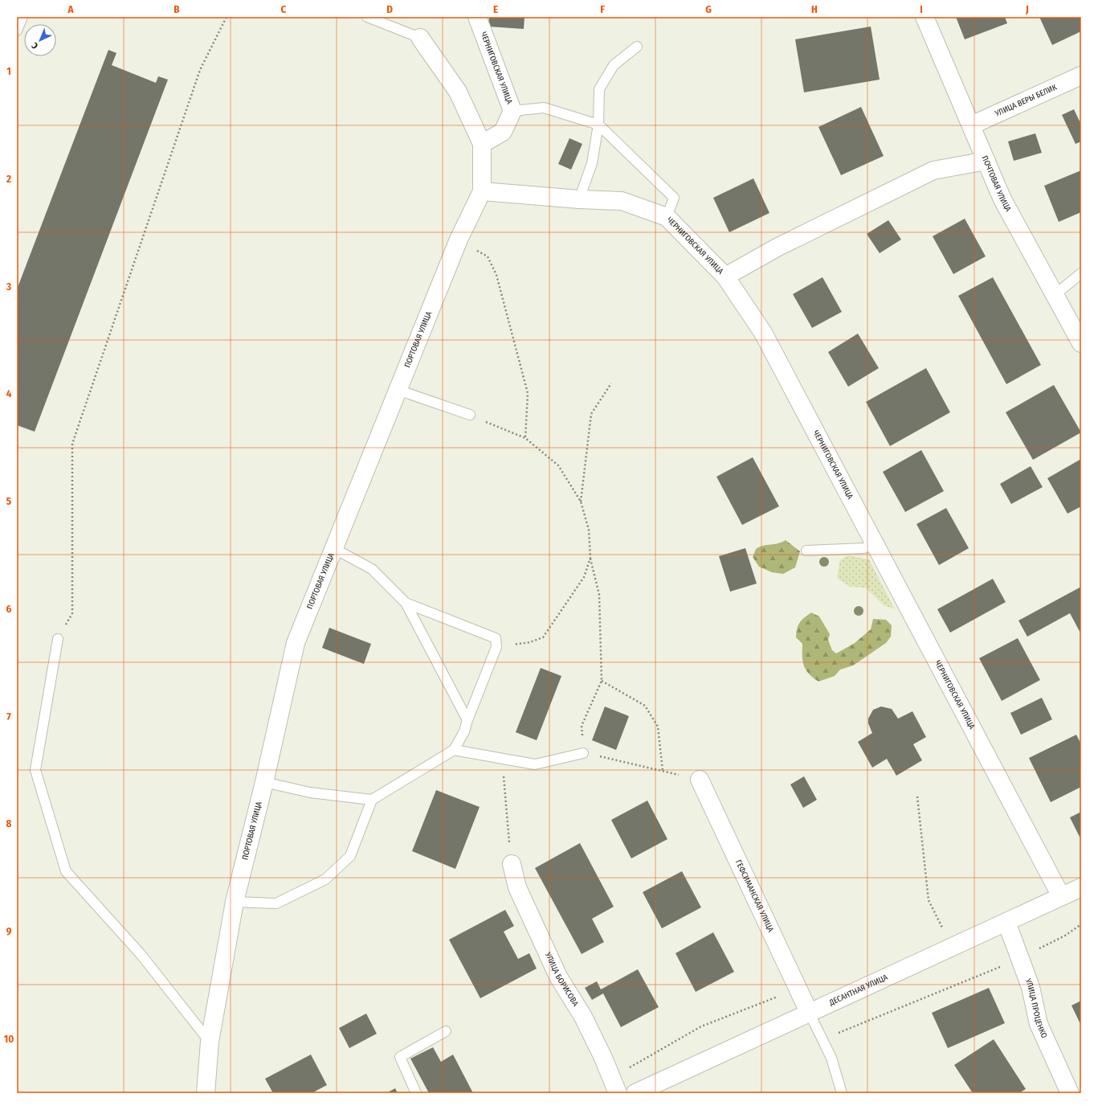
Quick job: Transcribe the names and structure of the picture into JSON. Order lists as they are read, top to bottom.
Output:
{
  "streets": {
    "street": [
      "ЧЕРНИГОВСКАЯ УЛИЦА",
      "УЛИЦА ВЕРЫ БЕЛИК",
      "ПОЧТОВАЯ УЛИЦА",
      "ПОРТОВАЯ УЛИЦА",
      "ГЕФСИМАНСКАЯ УЛИЦА",
      "УЛИЦА БОРИСОВА",
      "ДЕСАНТНАЯ УЛИЦА",
      "УЛИЦА ПРОЦЕНКО"
    ]
  },
  "crossings": [
    ["ЧЕРНИГОВСКАЯ УЛИЦА", "ПОРТОВАЯ УЛИЦА"],
    ["ЧЕРНИГОВСКАЯ УЛИЦА", "ДЕСАНТНАЯ УЛИЦА"],
    ["УЛИЦА ВЕРЫ БЕЛИК", "ПОЧТОВАЯ УЛИЦА"],
    ["ГЕФСИМАНСКАЯ УЛИЦА", "ДЕСАНТНАЯ УЛИЦА"],
    ["ДЕСАНТНАЯ УЛИЦА", "УЛИЦА ПРОЦЕНКО"]
  ],
  "north": "bottom left",
  "grid": {
    "columns": [
      "A",
      "B",
      "C",
      "D",
      "E",
      "F",
      "G",
      "H",
      "I",
      "J"
    ],
    "rows": [
      "1",
      "2",
      "3",
      "4",
      "5",
      "6",
      "7",
      "8",
      "9",
      "10"
    ]
  }
}
